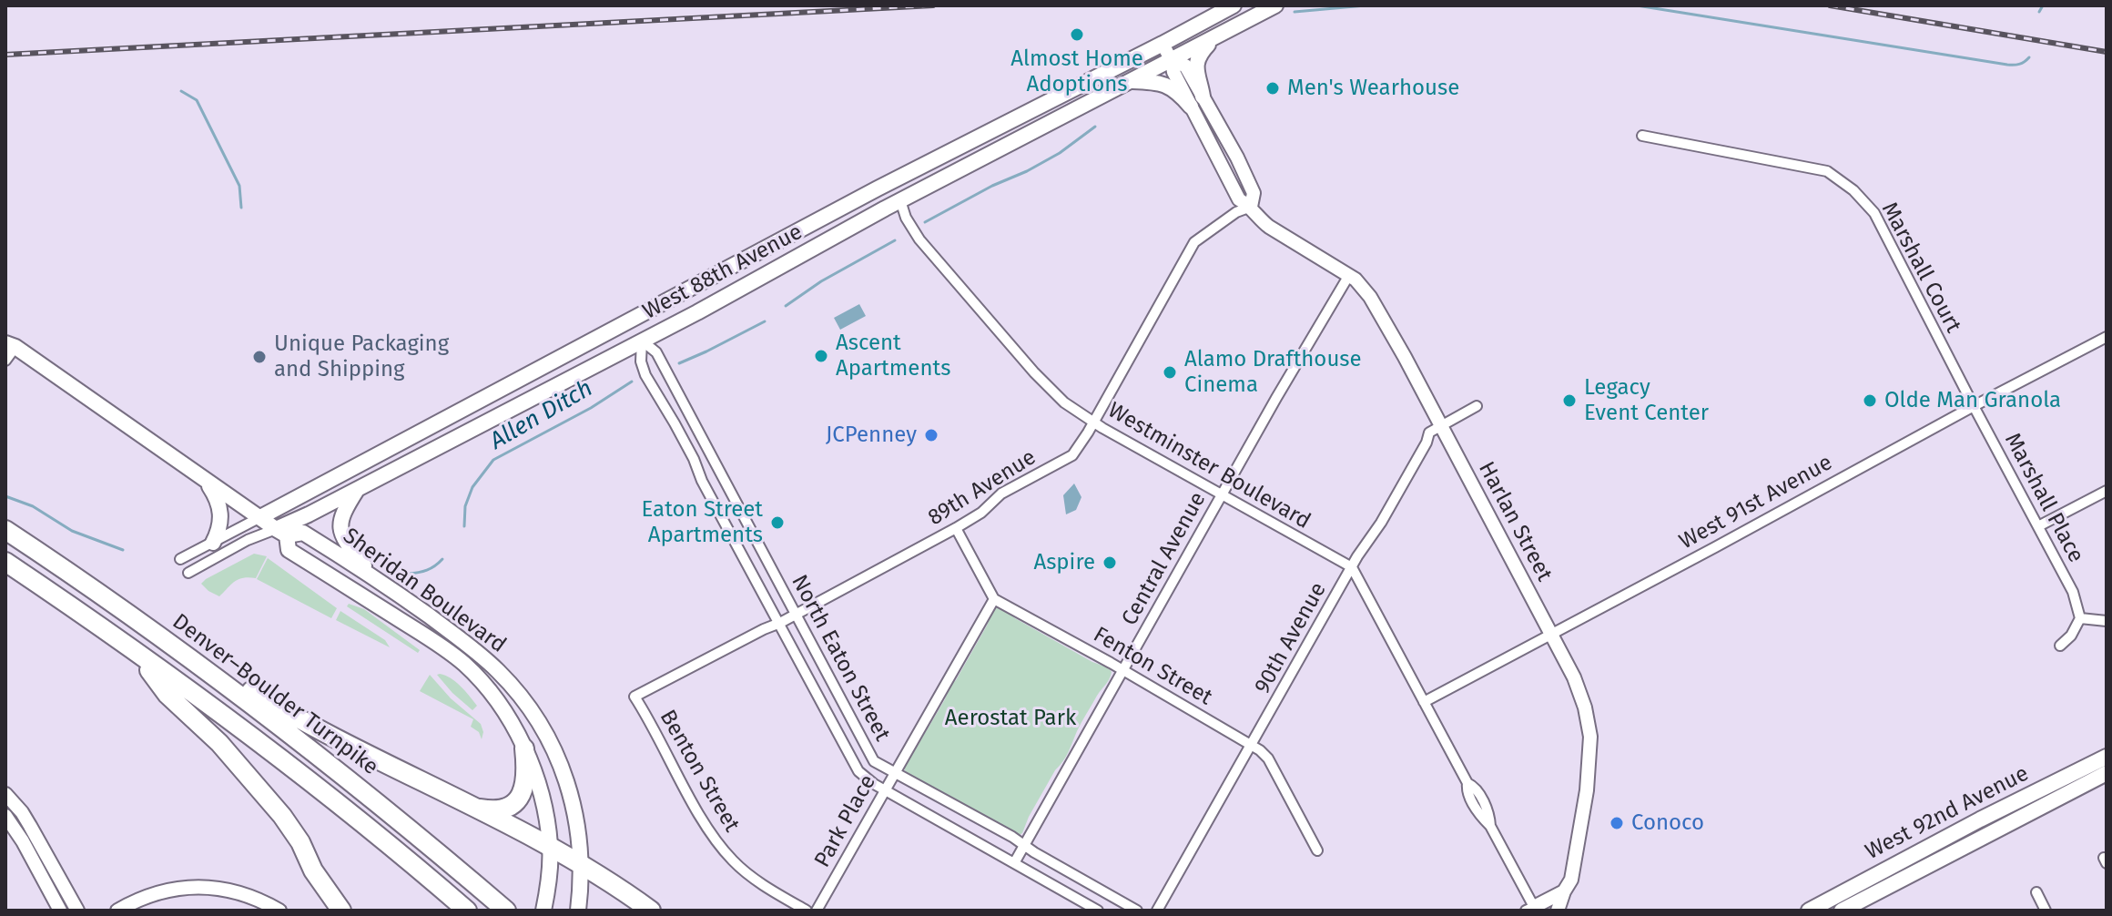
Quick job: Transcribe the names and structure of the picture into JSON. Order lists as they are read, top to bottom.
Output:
{
  "streets": {
    "highway": ["Denver–Boulder Turnpike"],
    "main road": ["West 88th Avenue", "Sheridan Boulevard", "West 92nd Avenue"],
    "street": [
      "Marshall Court",
      "Westminster Boulevard",
      "89th Avenue",
      "Marshall Place",
      "West 91st Avenue",
      "Harlan Street",
      "Central Avenue",
      "90th Avenue",
      "North Eaton Street",
      "Fenton Street",
      "Benton Street",
      "Park Place"
    ]
  },
  "crossings": [
    ["Marshall Court", "Marshall Place"],
    ["Marshall Court", "West 91st Avenue"],
    ["West 88th Avenue", "Westminster Boulevard"],
    ["West 88th Avenue", "Harlan Street"],
    ["West 88th Avenue", "Sheridan Boulevard"],
    ["West 88th Avenue", "North Eaton Street"],
    ["Westminster Boulevard", "89th Avenue"],
    ["Westminster Boulevard", "Central Avenue"],
    ["Westminster Boulevard", "90th Avenue"],
    ["89th Avenue", "Harlan Street"],
    ["89th Avenue", "North Eaton Street"],
    ["89th Avenue", "Benton Street"],
    ["Marshall Place", "West 91st Avenue"],
    ["West 91st Avenue", "Harlan Street"],
    ["Harlan Street", "Central Avenue"],
    ["Harlan Street", "90th Avenue"],
    ["Central Avenue", "North Eaton Street"],
    ["Central Avenue", "Fenton Street"],
    ["90th Avenue", "Fenton Street"],
    ["North Eaton Street", "Park Place"],
    ["Fenton Street", "Park Place"]
  ],
  "water": ["Allen Ditch"],
  "parks": ["Aerostat Park"],
  "places": [
    "Almost Home Adoptions",
    "Men's Wearhouse",
    "Ascent Apartments",
    "Unique Packaging and Shipping",
    "Alamo Drafthouse Cinema",
    "Legacy Event Center",
    "Olde Man Granola",
    "JCPenney",
    "Eaton Street Apartments",
    "Aspire",
    "Conoco"
  ]
}
